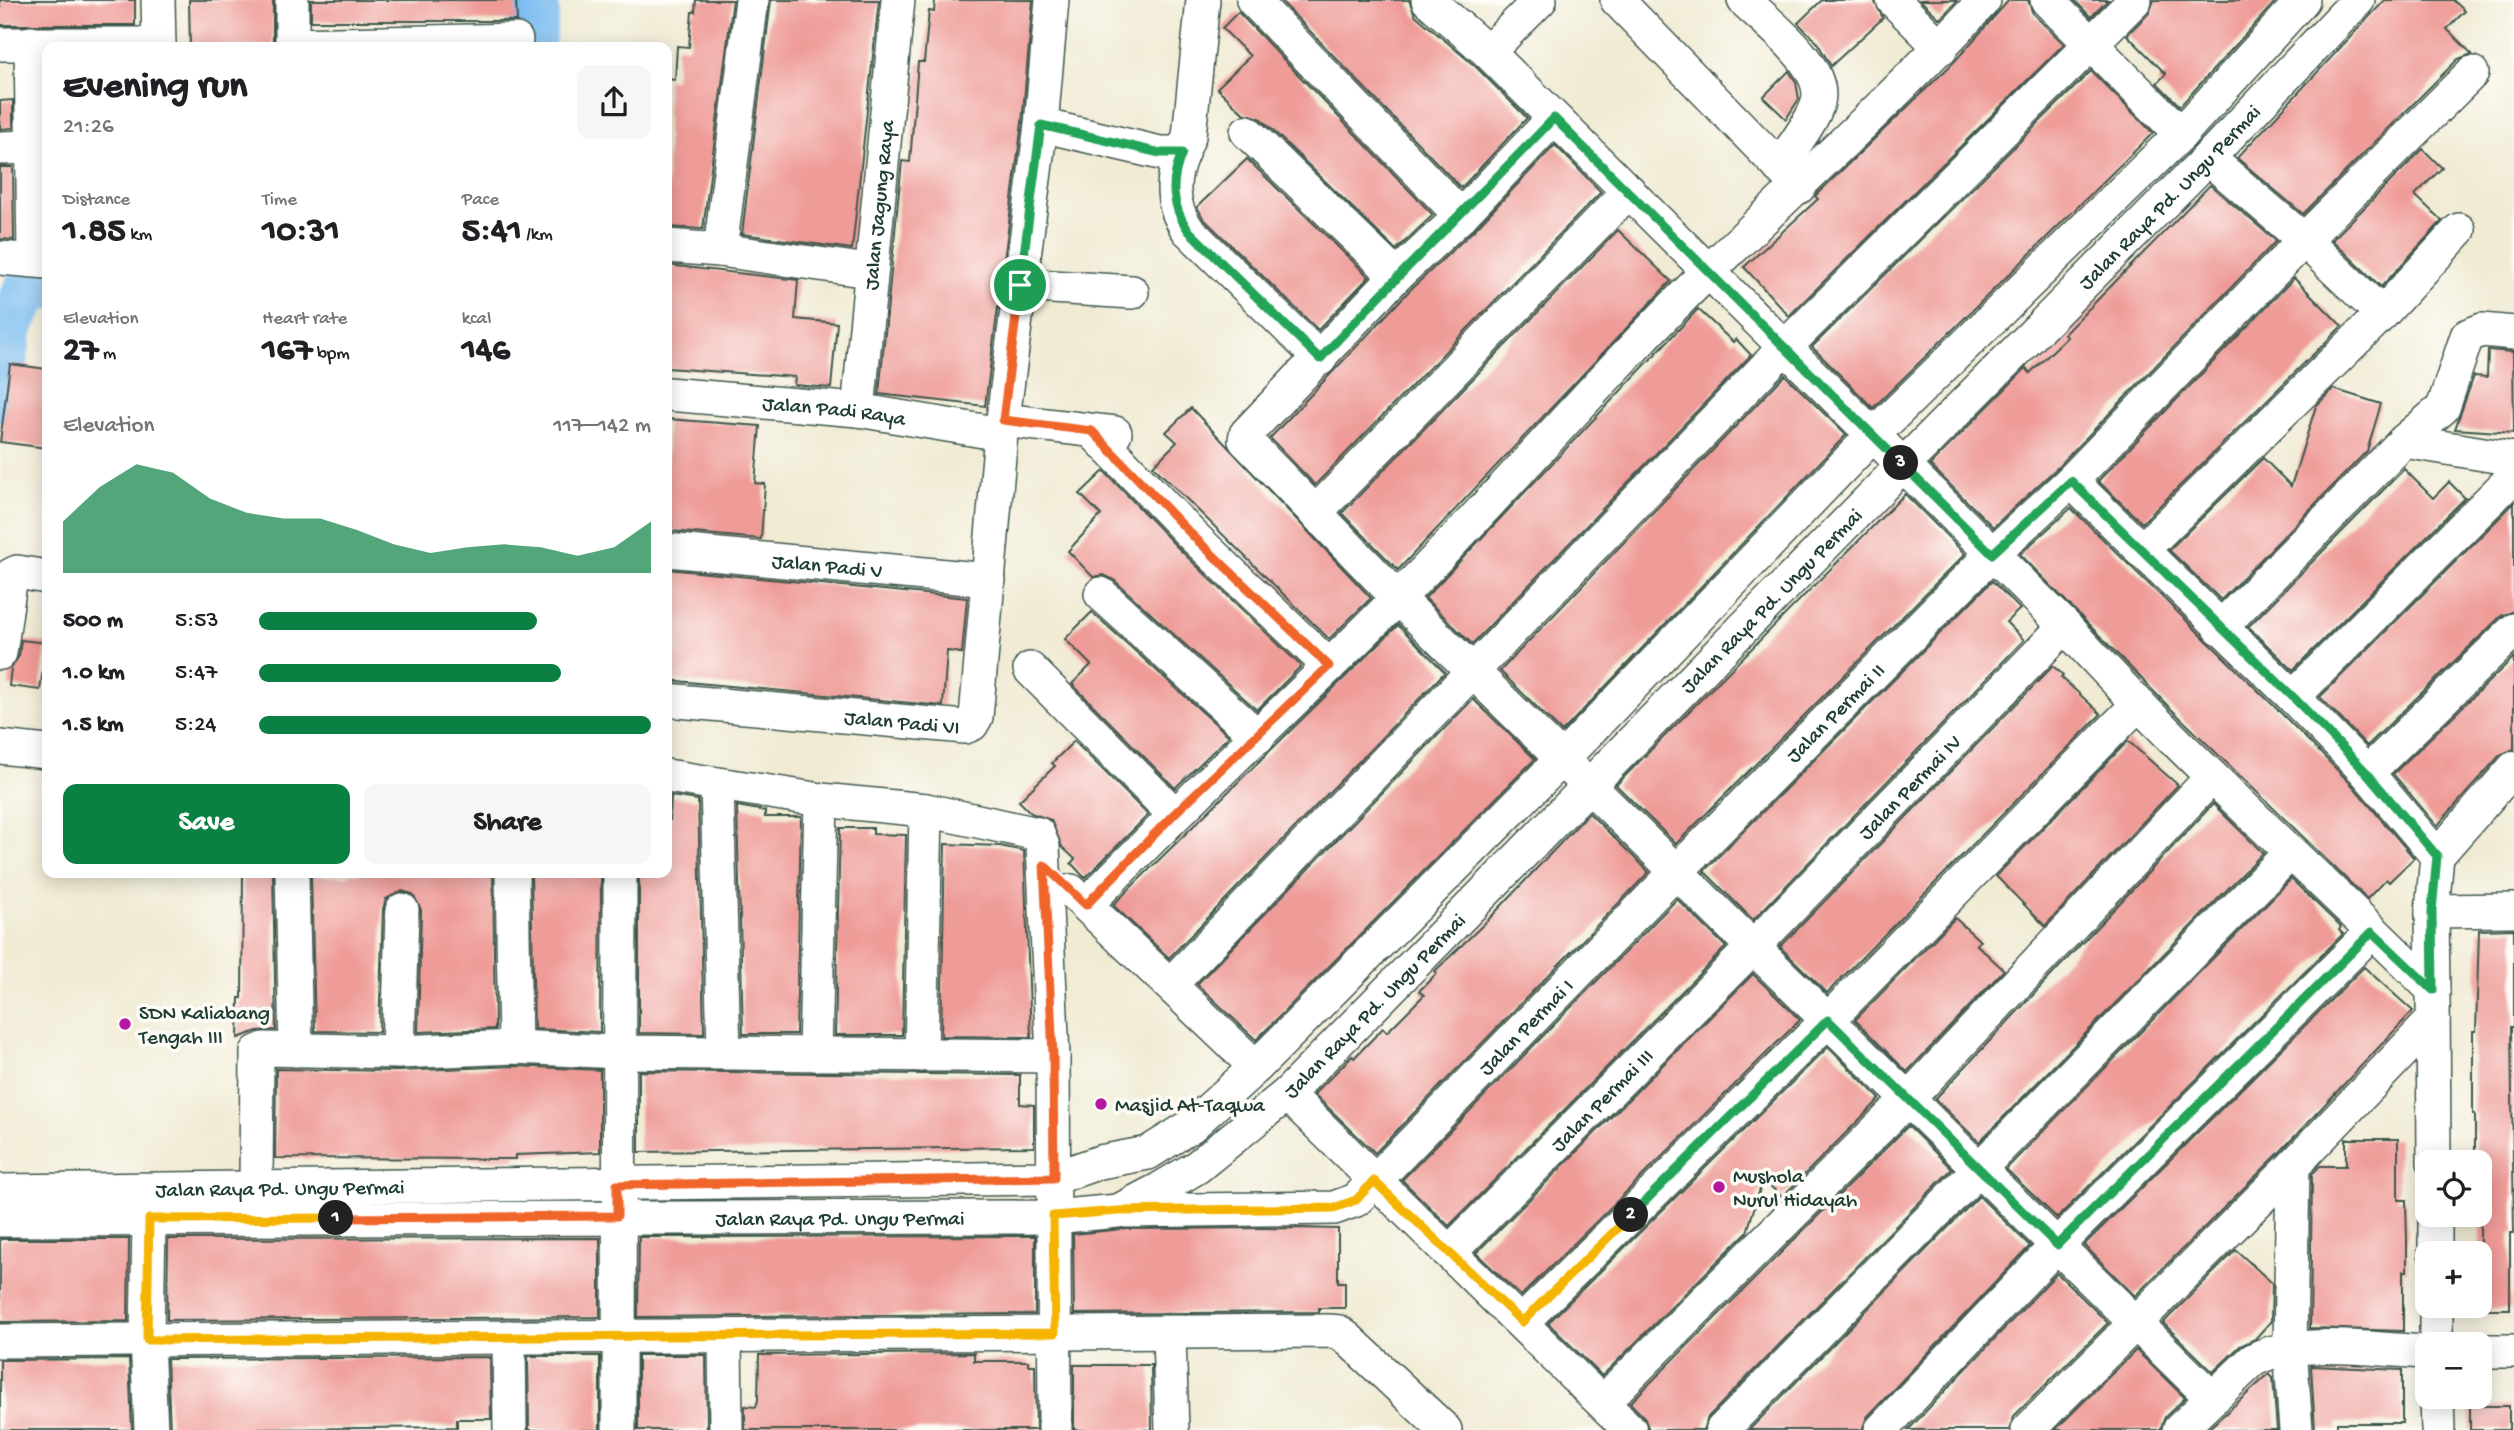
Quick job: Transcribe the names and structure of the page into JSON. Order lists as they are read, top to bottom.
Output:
{
  "streets": {
    "street": [
      "Jalan Raya Pd. Ungu Permai",
      "Jalan Jagung Raya",
      "Jalan Padi Raya",
      "Jalan Padi V",
      "Jalan Permai II",
      "Jalan Padi VI",
      "Jalan Permai IV",
      "Jalan Permai I",
      "Jalan Permai III"
    ]
  },
  "crossings": [
    ["Jalan Raya Pd. Ungu Permai", "Jalan Permai I"],
    ["Jalan Jagung Raya", "Jalan Padi Raya"],
    ["Jalan Padi Raya", "Jalan Padi VI"],
    ["Jalan Padi V", "Jalan Padi VI"],
    ["Jalan Permai II", "Jalan Permai I"],
    ["Jalan Permai IV", "Jalan Permai III"]
  ],
  "places": ["SDN Kaliabang Tengah III", "Masjid At-Taqwa", "Mushola Nurul Hidayah"],
  "page": {
    "heading": ["Evening run", "21:26"],
    "stats": [
      ["Distance", "1.85 km"],
      ["Time", "10:31"],
      ["Pace", "5:41 /km"],
      ["Elevation", "27 m"],
      ["Heart rate", "167 bpm"],
      ["kcal", "146"]
    ],
    "chart": ["Elevation", "117–142 m"],
    "pins": ["3", "2", "1"],
    "list": [
      {
        "name": "500 m",
        "note": "5:53"
      },
      {
        "name": "1.0 km",
        "note": "5:47"
      },
      {
        "name": "1.5 km",
        "note": "5:24"
      }
    ],
    "buttons": ["Save", "Share"],
    "map_buttons": ["+", "−"]
  }
}
